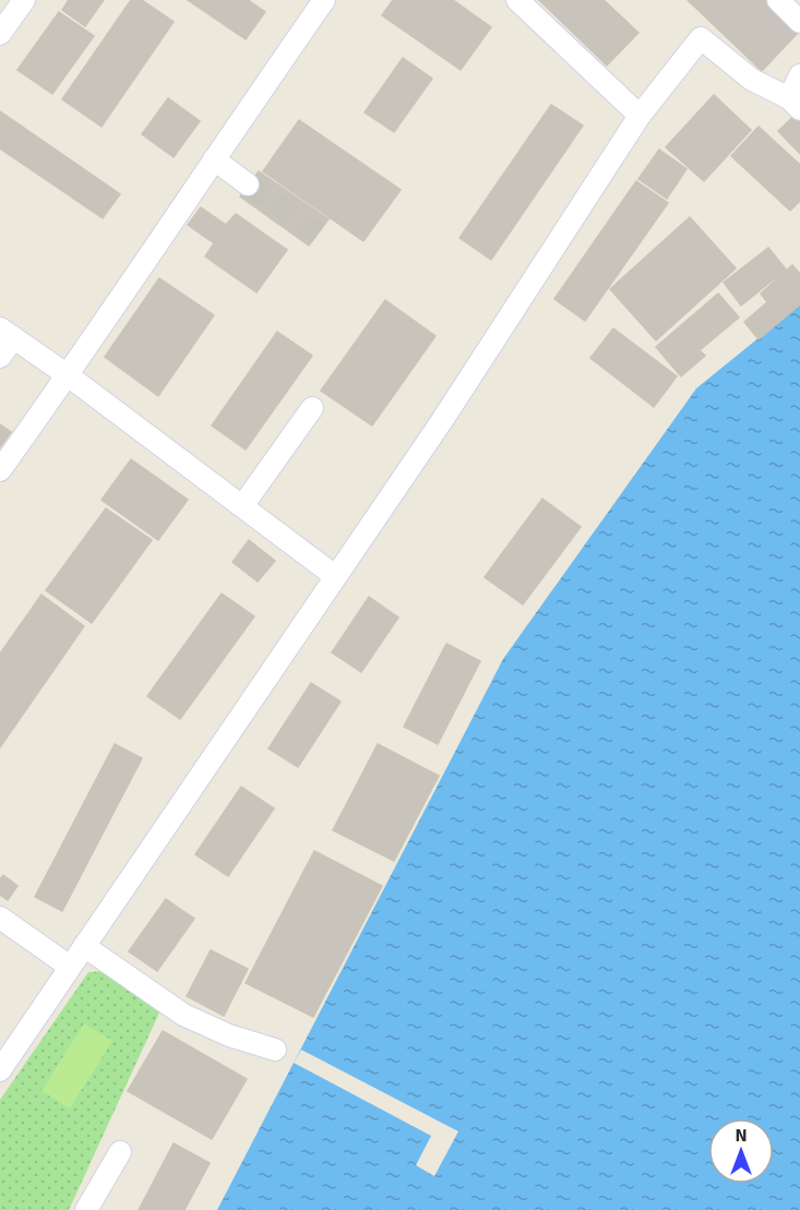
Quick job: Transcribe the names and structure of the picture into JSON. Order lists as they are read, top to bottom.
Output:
{
  "north": "top"
}
